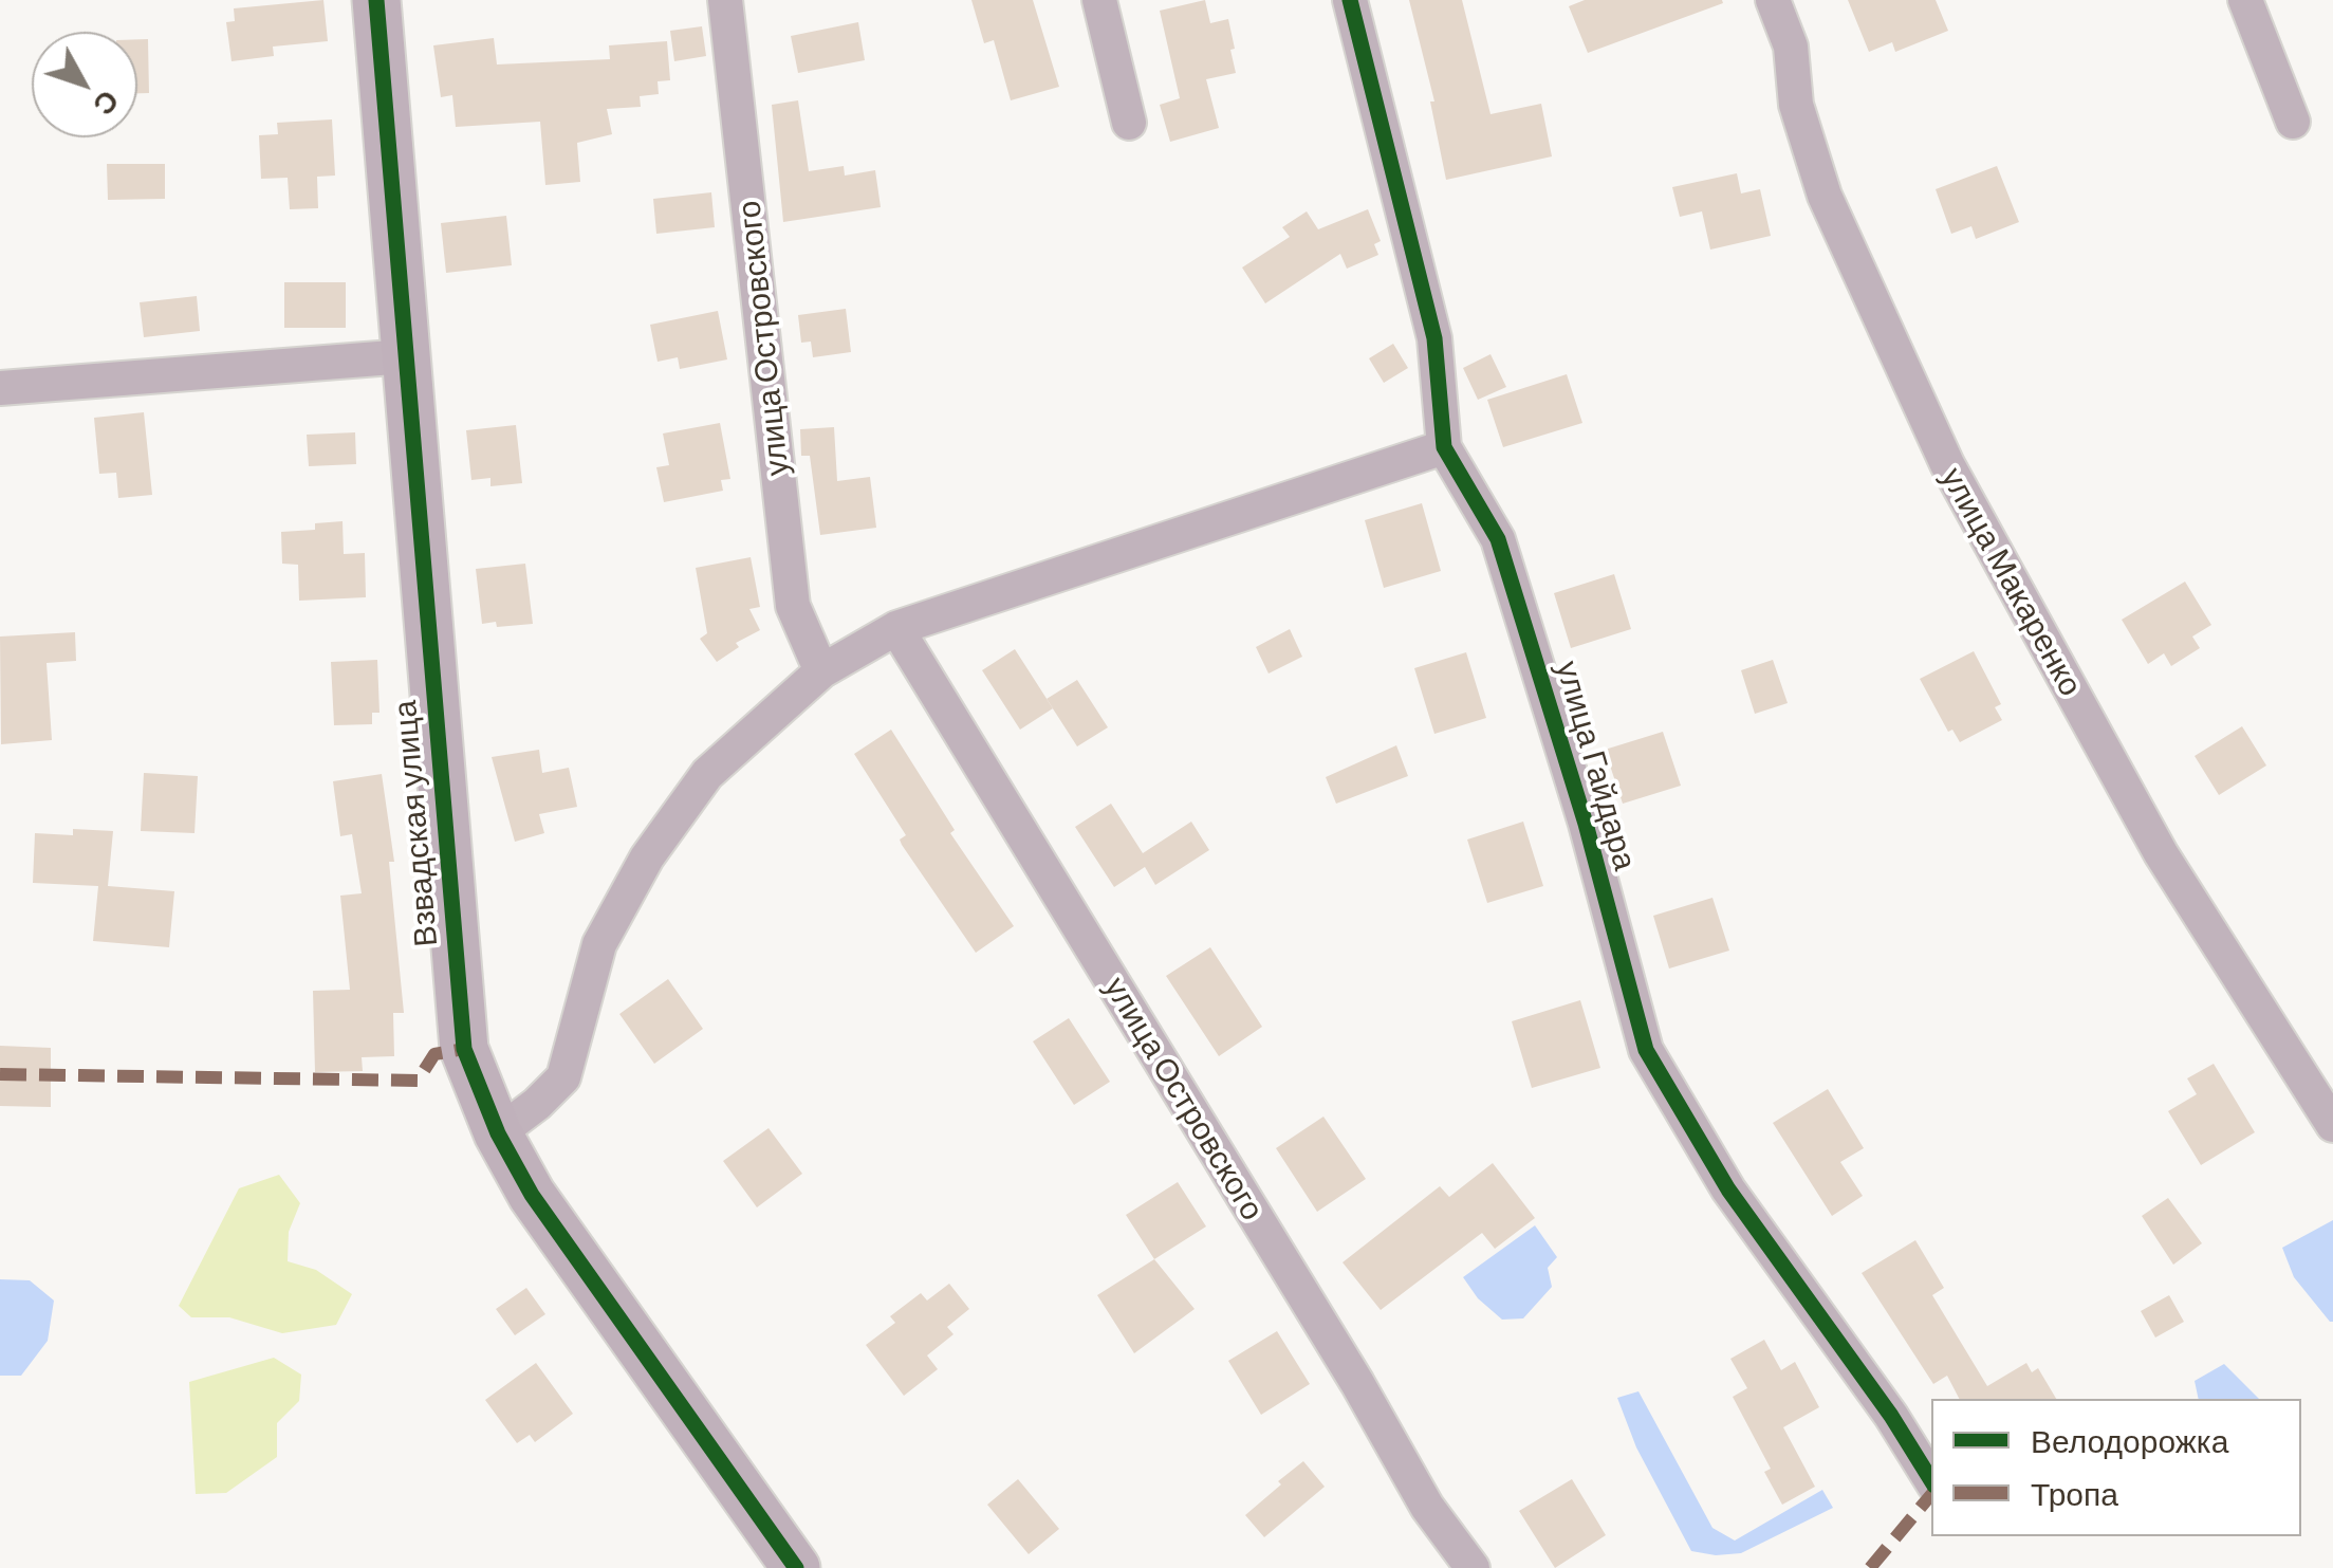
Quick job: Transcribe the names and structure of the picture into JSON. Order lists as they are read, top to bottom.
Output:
{
  "streets": {
    "street": [
      "улица Островского",
      "улица Макаренко",
      "улица Гайдара",
      "Взвадская улица"
    ]
  },
  "legend": ["Велодорожка", "Тропа"],
  "north": "bottom right"
}
